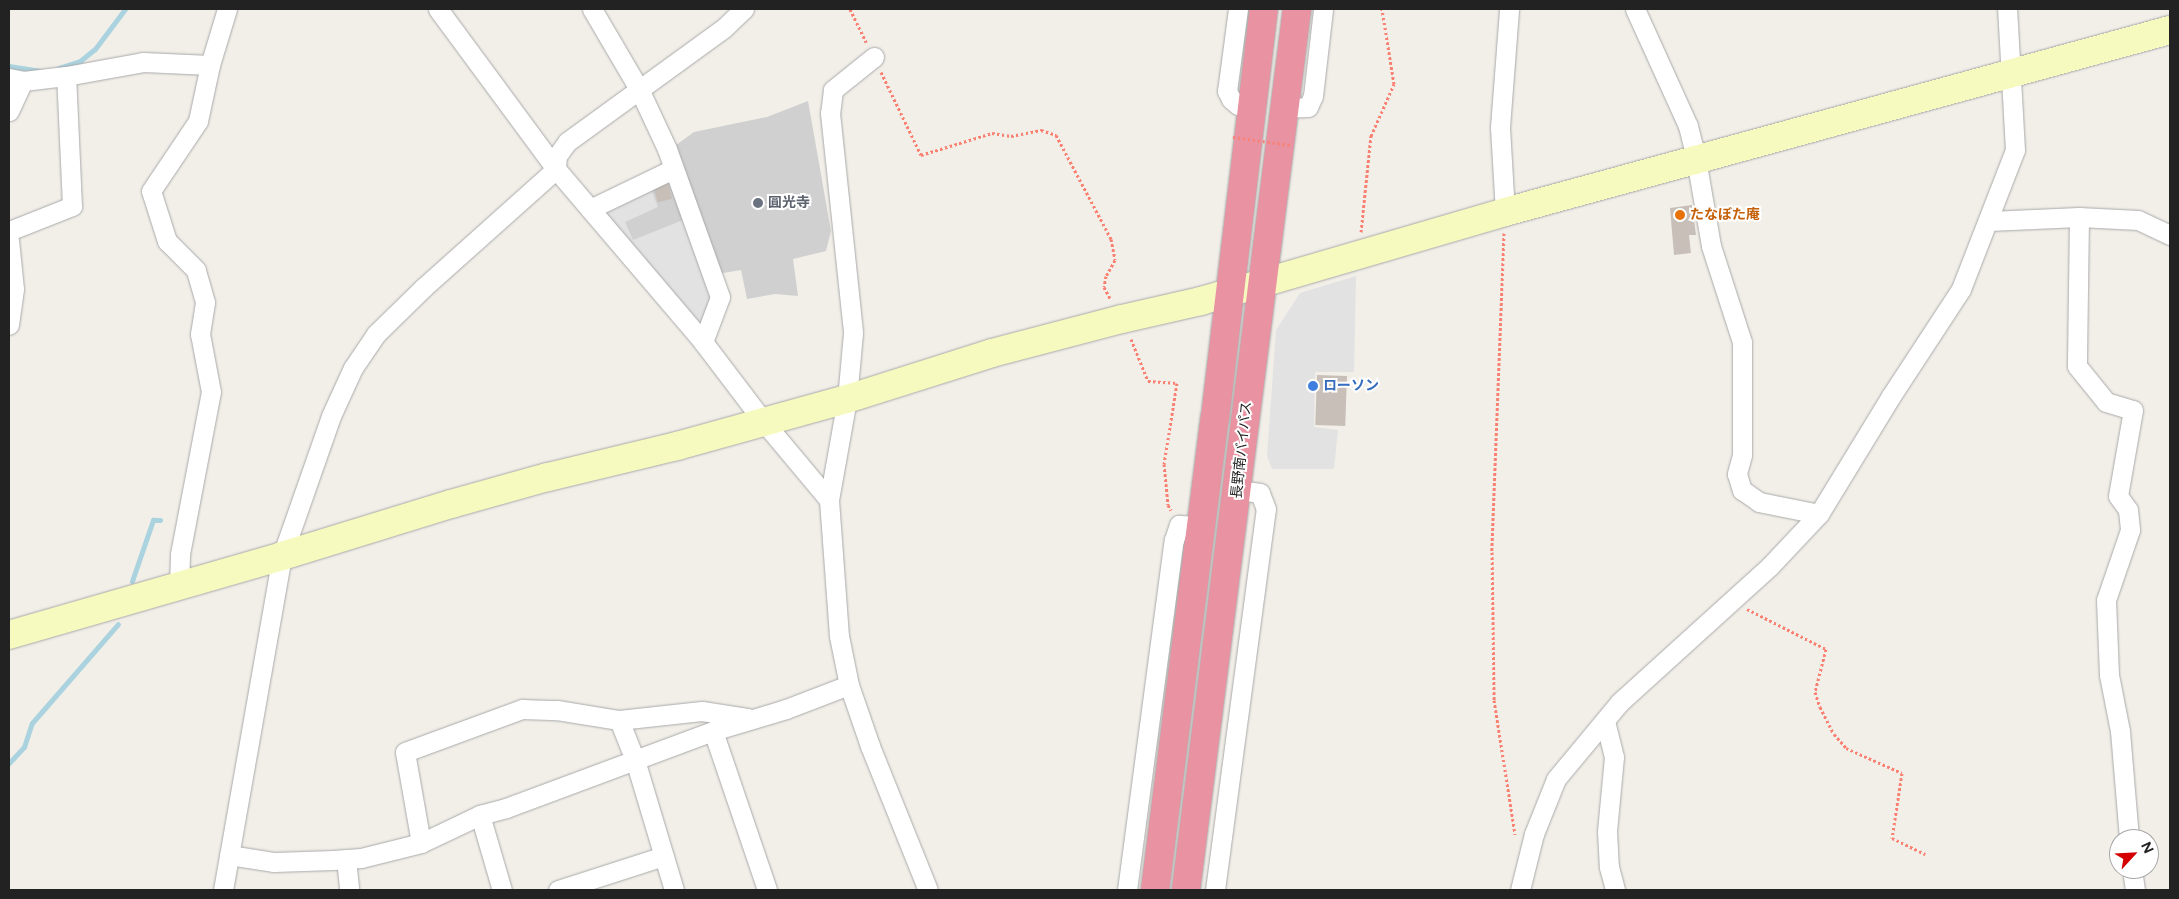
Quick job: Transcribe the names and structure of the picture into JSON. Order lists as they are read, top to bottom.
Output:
{
  "streets": {
    "highway": ["長野南バイパス"]
  },
  "places": ["圓光寺", "たなぼた庵", "ローソン"],
  "north": "top right"
}
